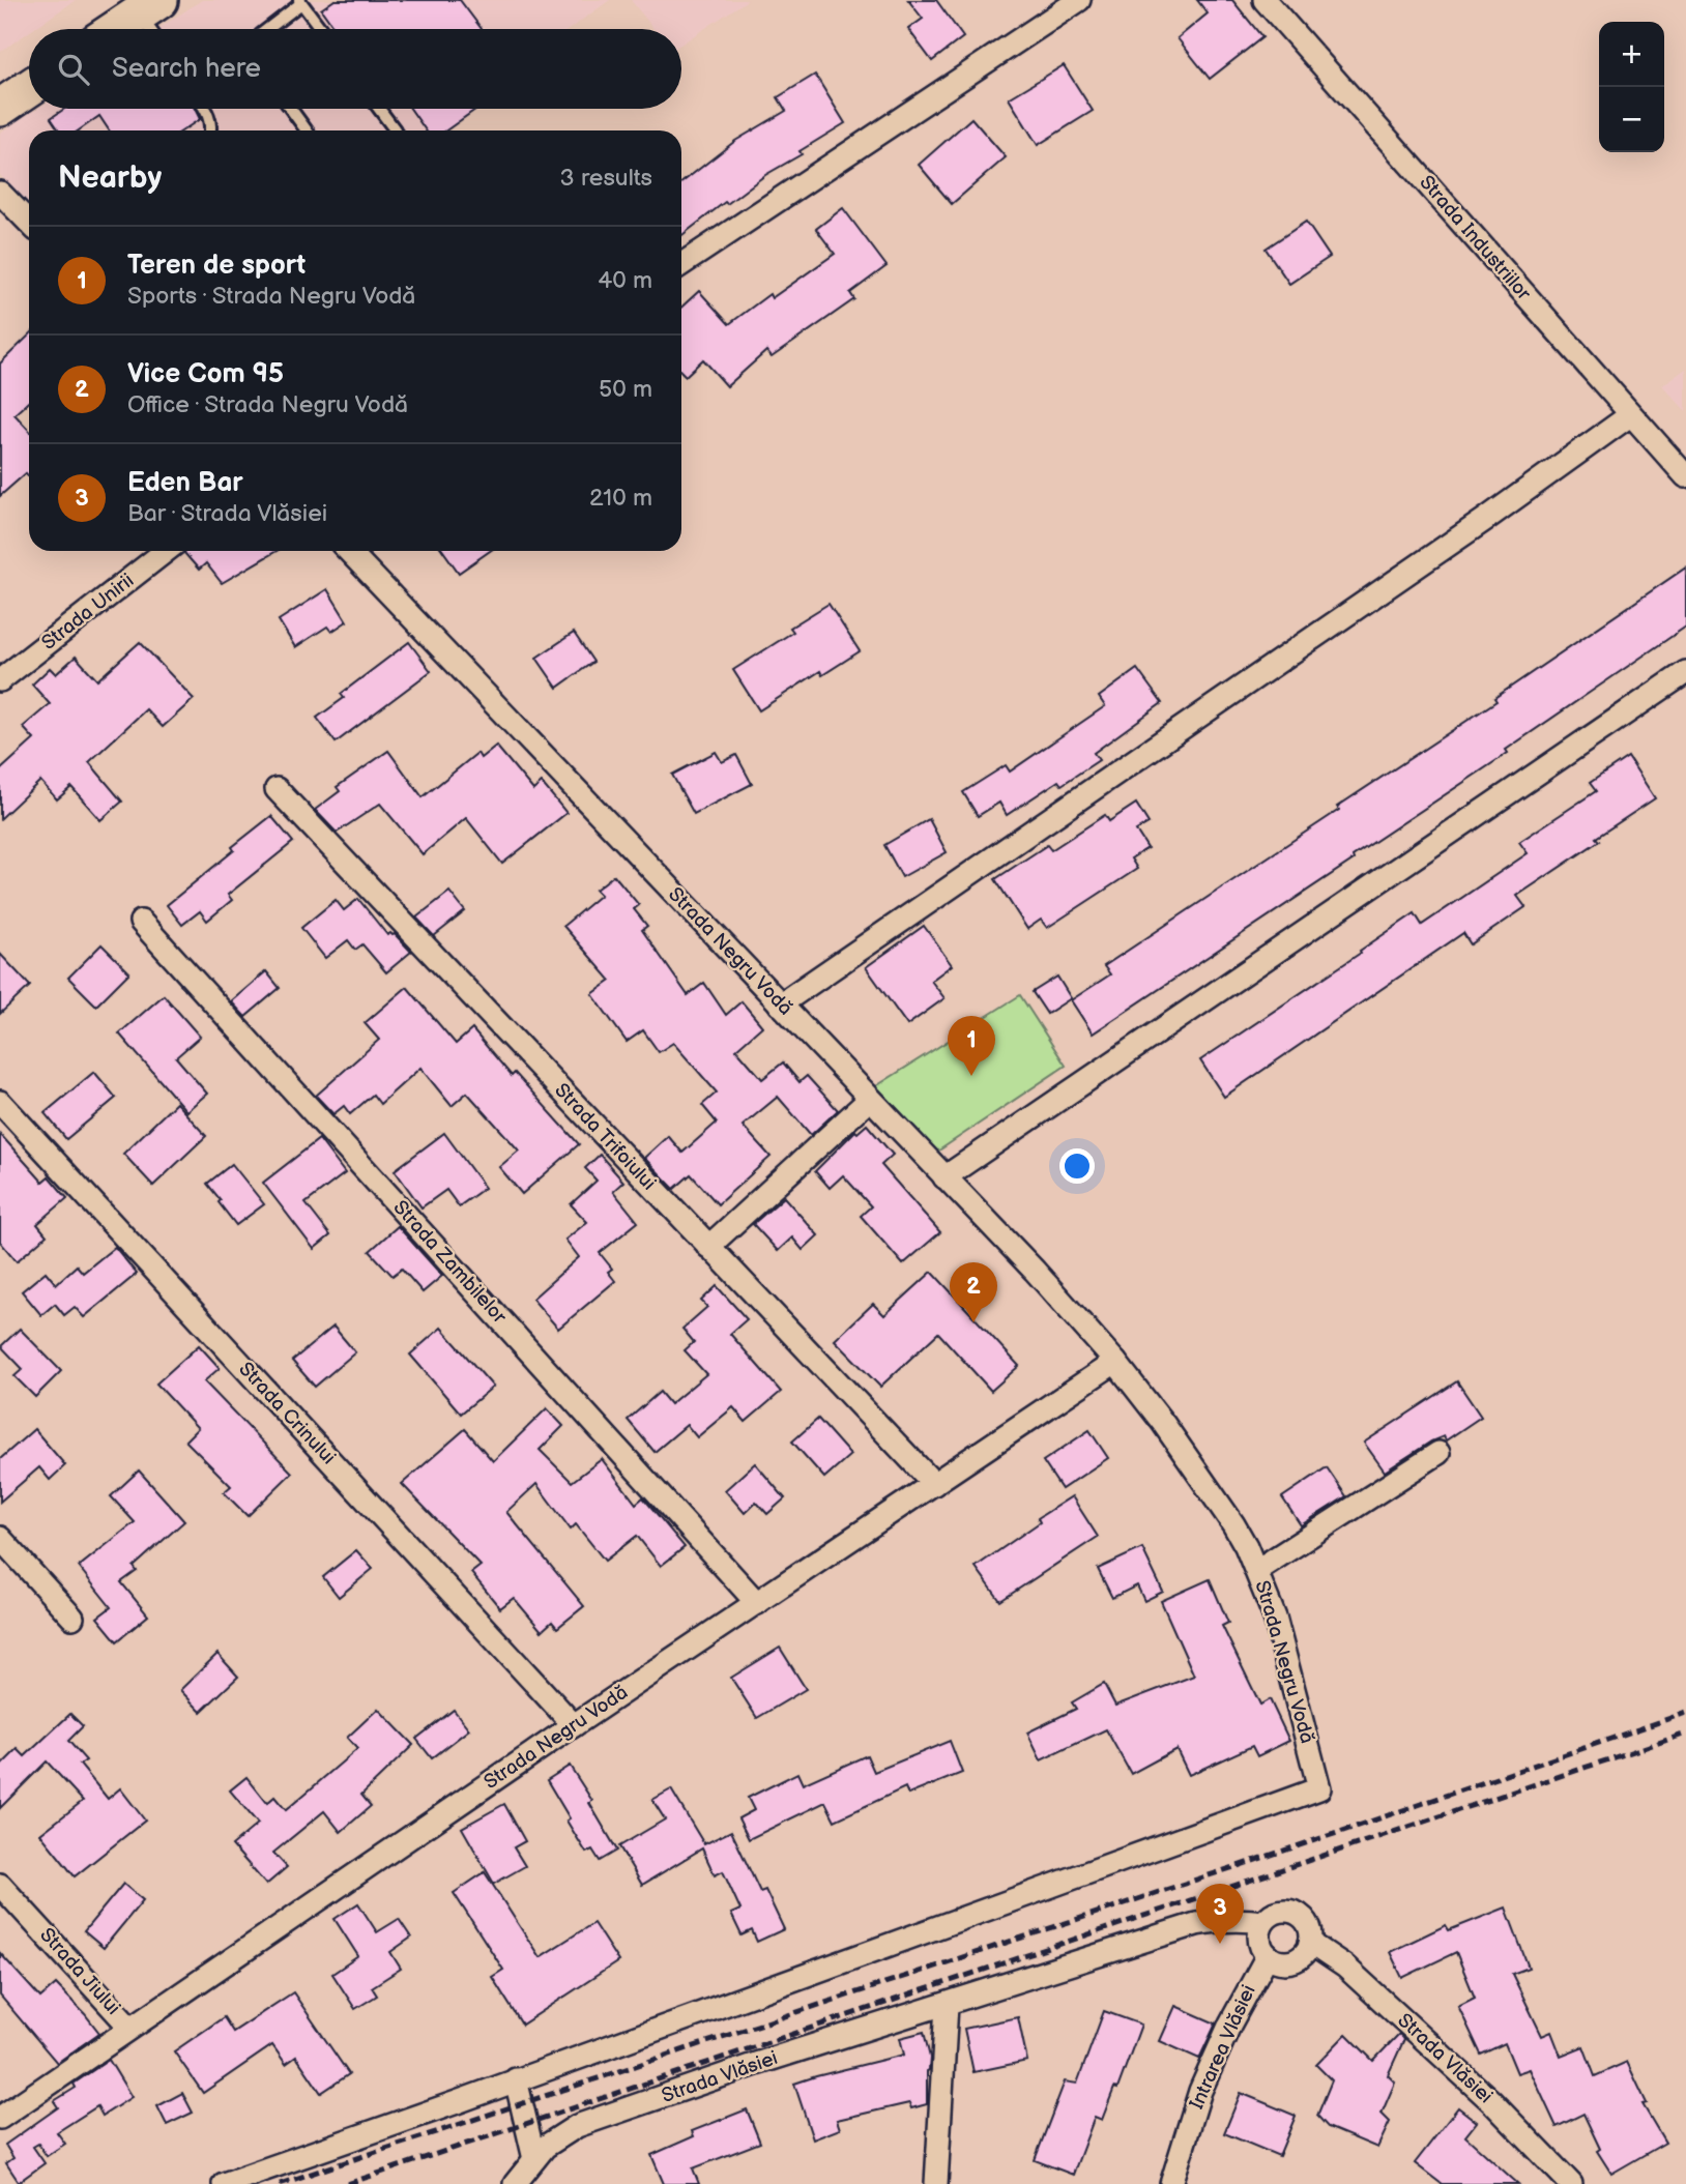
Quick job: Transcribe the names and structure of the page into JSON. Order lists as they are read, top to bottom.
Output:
{
  "streets": {
    "street": [
      "Strada Industriilor",
      "Strada Unirii",
      "Strada Negru Vodă",
      "Strada Trifoiului",
      "Strada Zambilelor",
      "Strada Crinului",
      "Strada Jiului",
      "Intrarea Vlăsiei",
      "Strada Vlăsiei"
    ]
  },
  "crossings": [
    ["Strada Negru Vodă", "Strada Trifoiului"],
    ["Strada Negru Vodă", "Strada Zambilelor"],
    ["Strada Negru Vodă", "Strada Crinului"],
    ["Strada Negru Vodă", "Strada Jiului"],
    ["Intrarea Vlăsiei", "Strada Vlăsiei"]
  ],
  "page": {
    "map_buttons": ["+", "−"],
    "search": "Search here",
    "heading": ["Nearby", "3 results"],
    "list": [
      {
        "mark": "1",
        "name": "Teren de sport",
        "note": "Sports · Strada Negru Vodă",
        "value": "40 m"
      },
      {
        "mark": "2",
        "name": "Vice Com 95",
        "note": "Office · Strada Negru Vodă",
        "value": "50 m"
      },
      {
        "mark": "3",
        "name": "Eden Bar",
        "note": "Bar · Strada Vlăsiei",
        "value": "210 m"
      }
    ],
    "pins": ["1", "2", "3"]
  }
}
